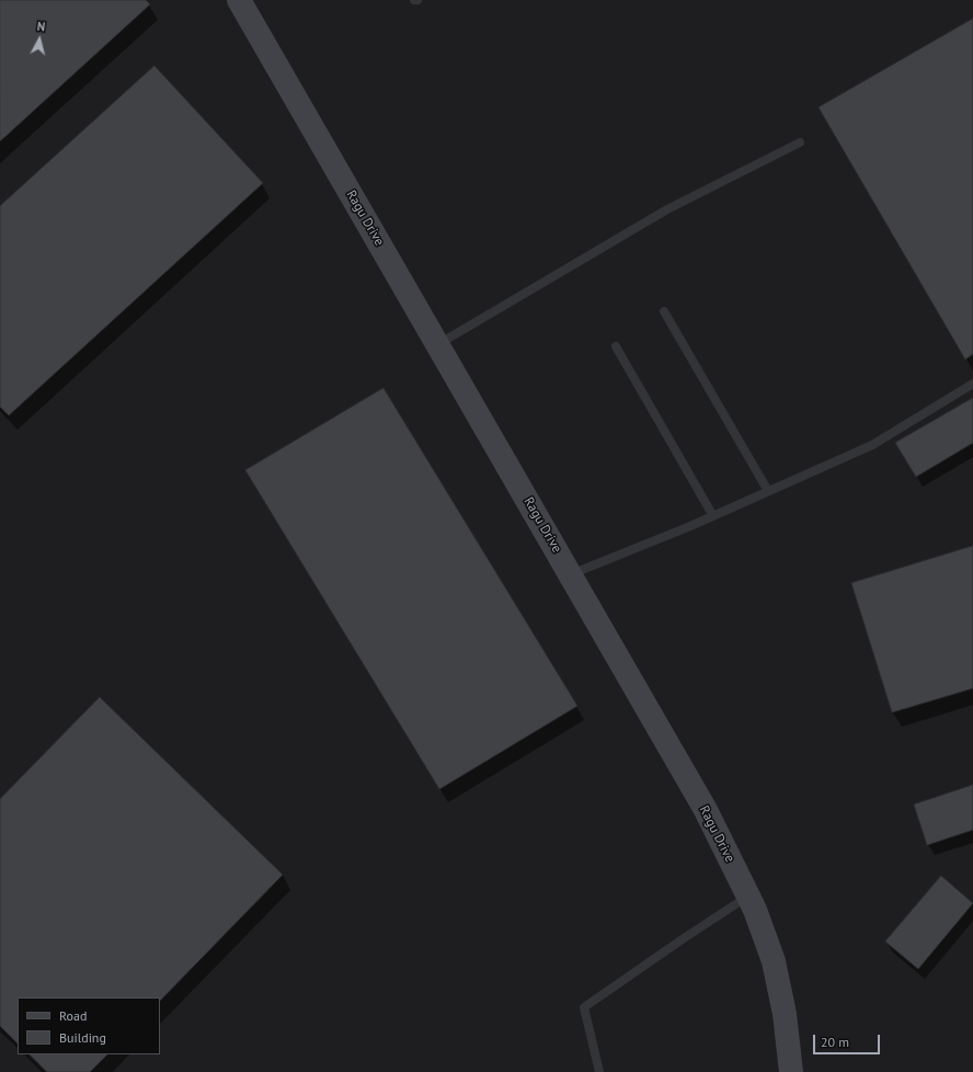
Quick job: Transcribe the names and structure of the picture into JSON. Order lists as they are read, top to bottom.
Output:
{
  "streets": {
    "street": ["Ragu Drive"]
  },
  "legend": ["Road", "Building"],
  "scale_bar": "20 m",
  "north": "top"
}
